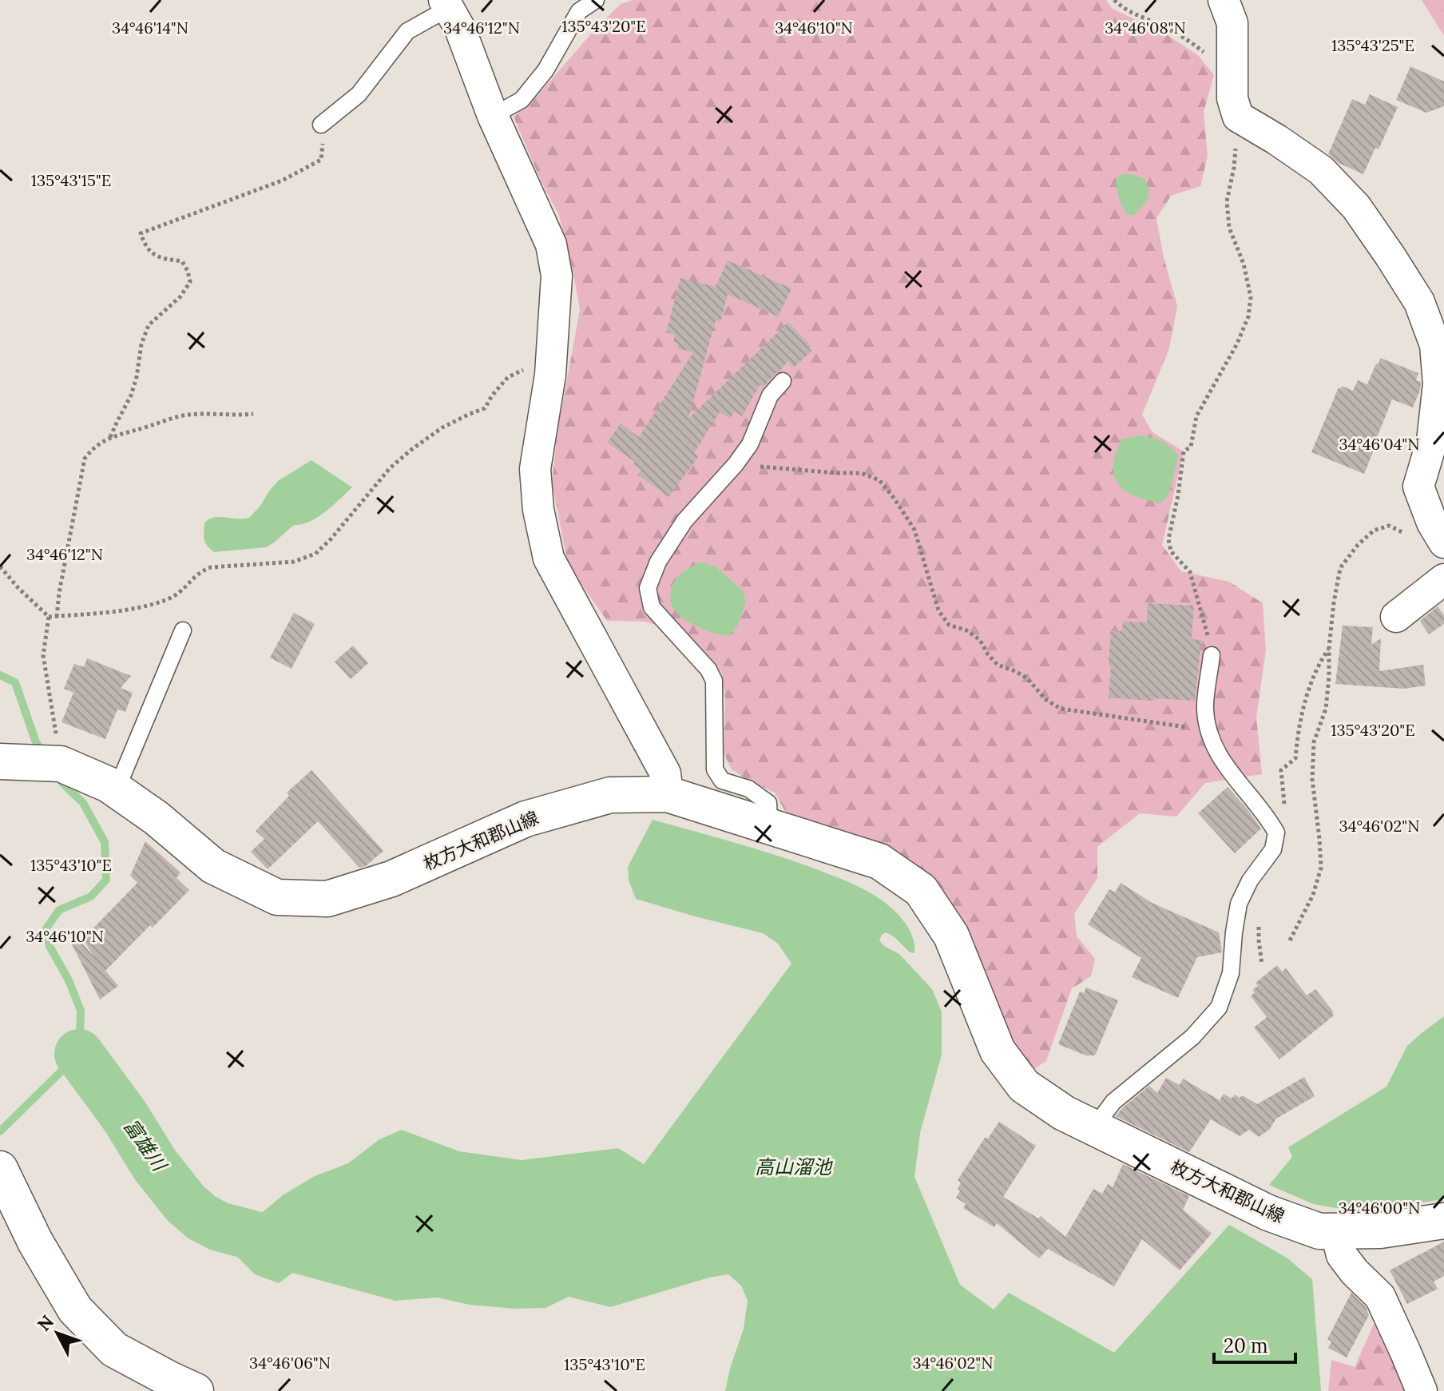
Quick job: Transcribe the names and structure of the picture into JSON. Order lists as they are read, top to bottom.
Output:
{
  "streets": {
    "main road": ["枚方大和郡山線"]
  },
  "water": ["富雄川", "高山溜池"],
  "scale_bar": "20 m",
  "north": "top left",
  "coordinates": [
    "135°43'20\"E",
    "34°46'14\"N",
    "34°46'12\"N",
    "34°46'10\"N",
    "34°46'08\"N",
    "135°43'25\"E",
    "135°43'15\"E",
    "34°46'04\"N",
    "34°46'02\"N",
    "135°43'10\"E",
    "34°46'00\"N",
    "34°46'06\"N"
  ]
}
